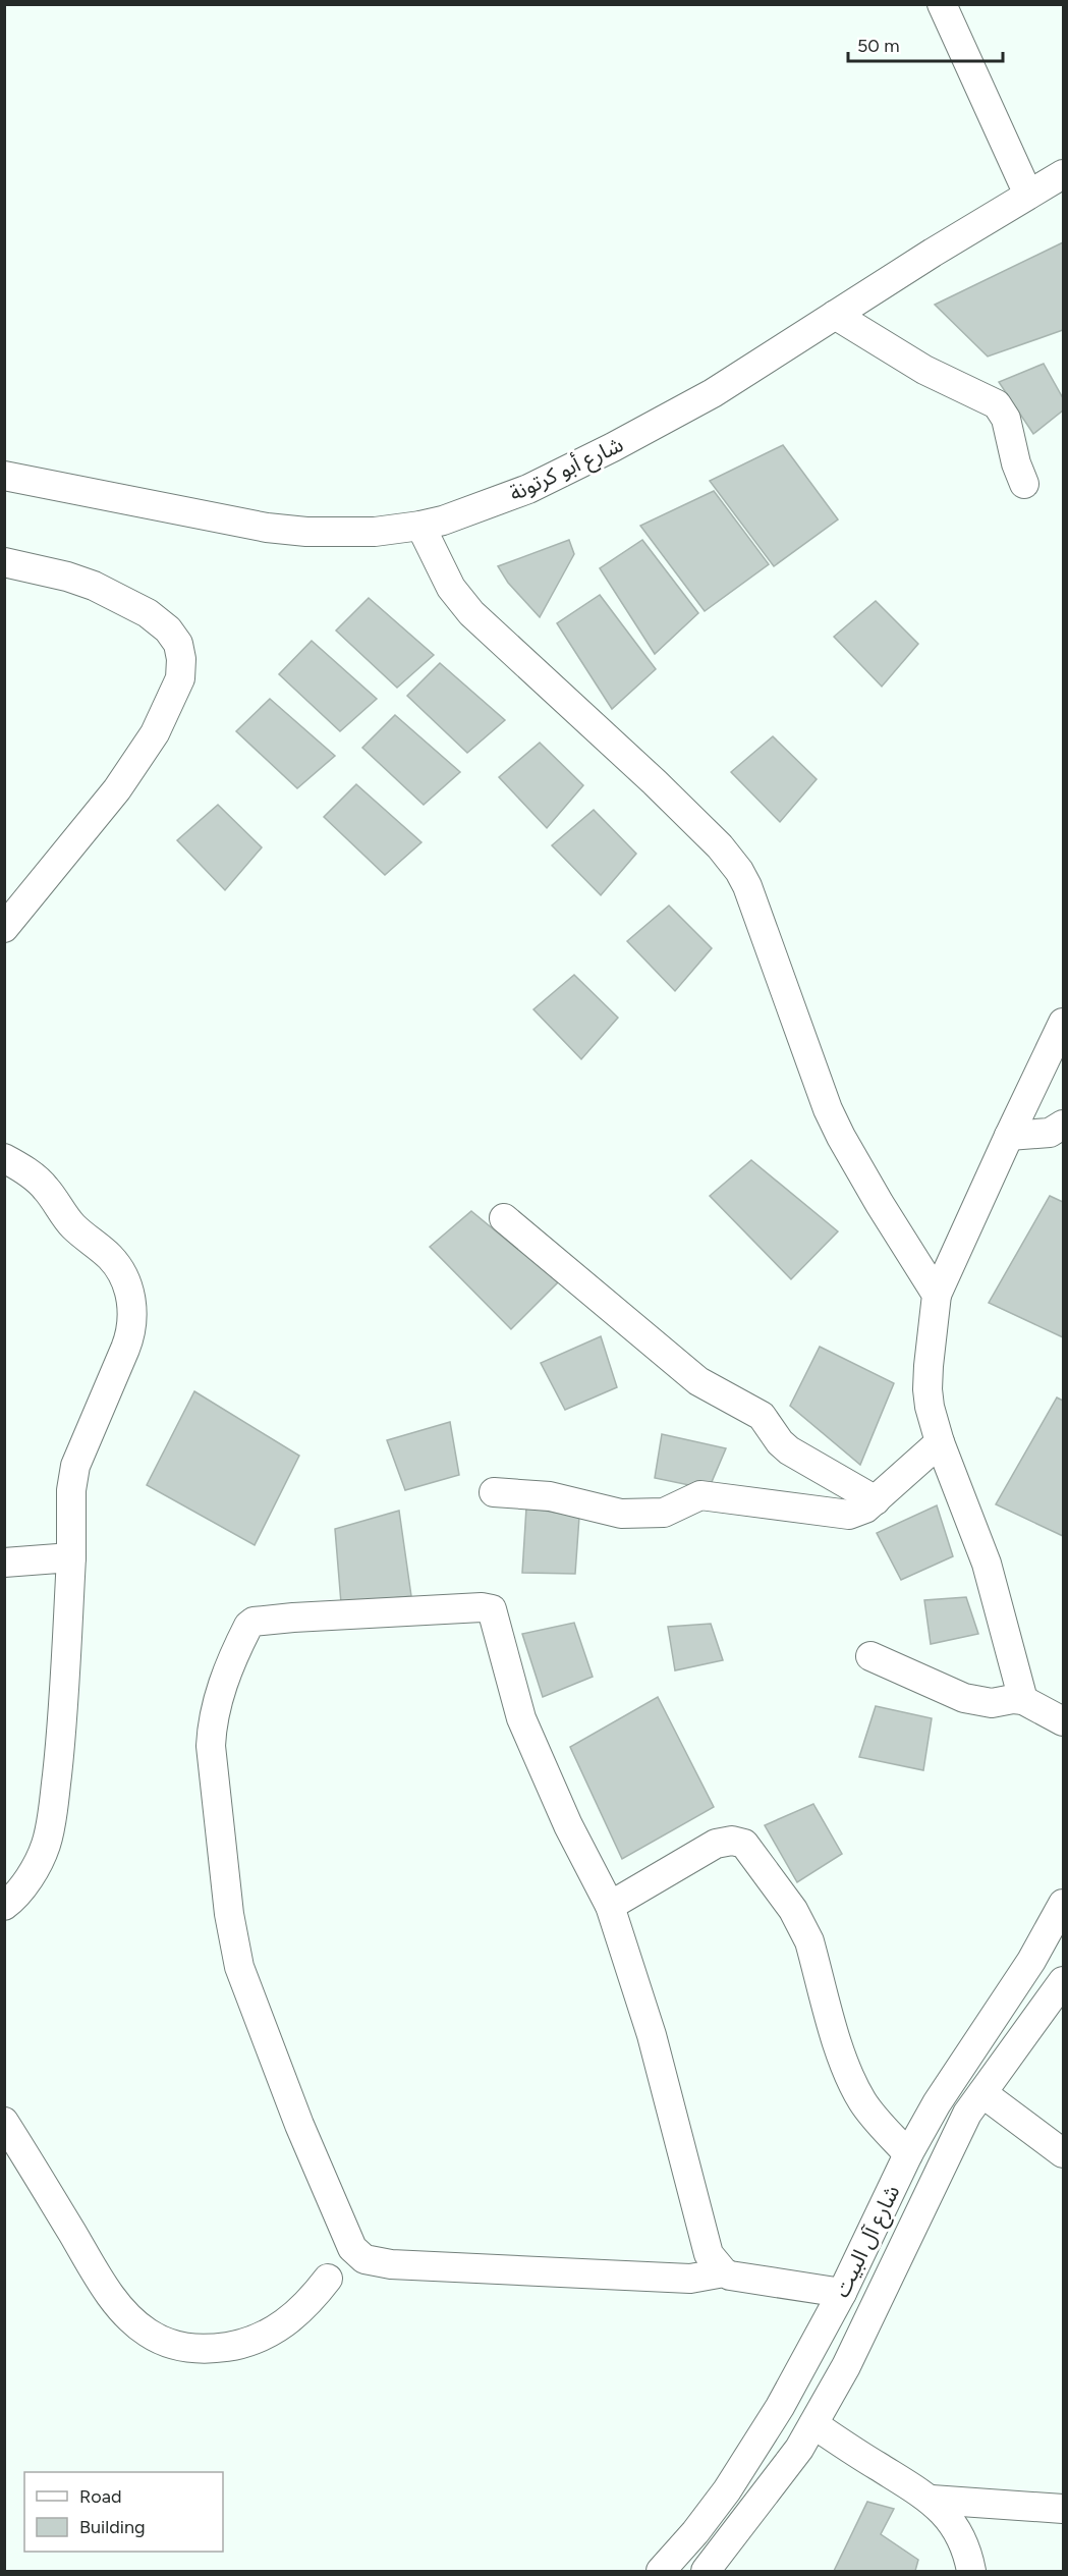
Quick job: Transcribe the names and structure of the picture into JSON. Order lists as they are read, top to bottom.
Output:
{
  "streets": {
    "street": ["شارع أبو كرتونة", "شارع آل البيت"]
  },
  "legend": ["Road", "Building"],
  "scale_bar": "50 m"
}
